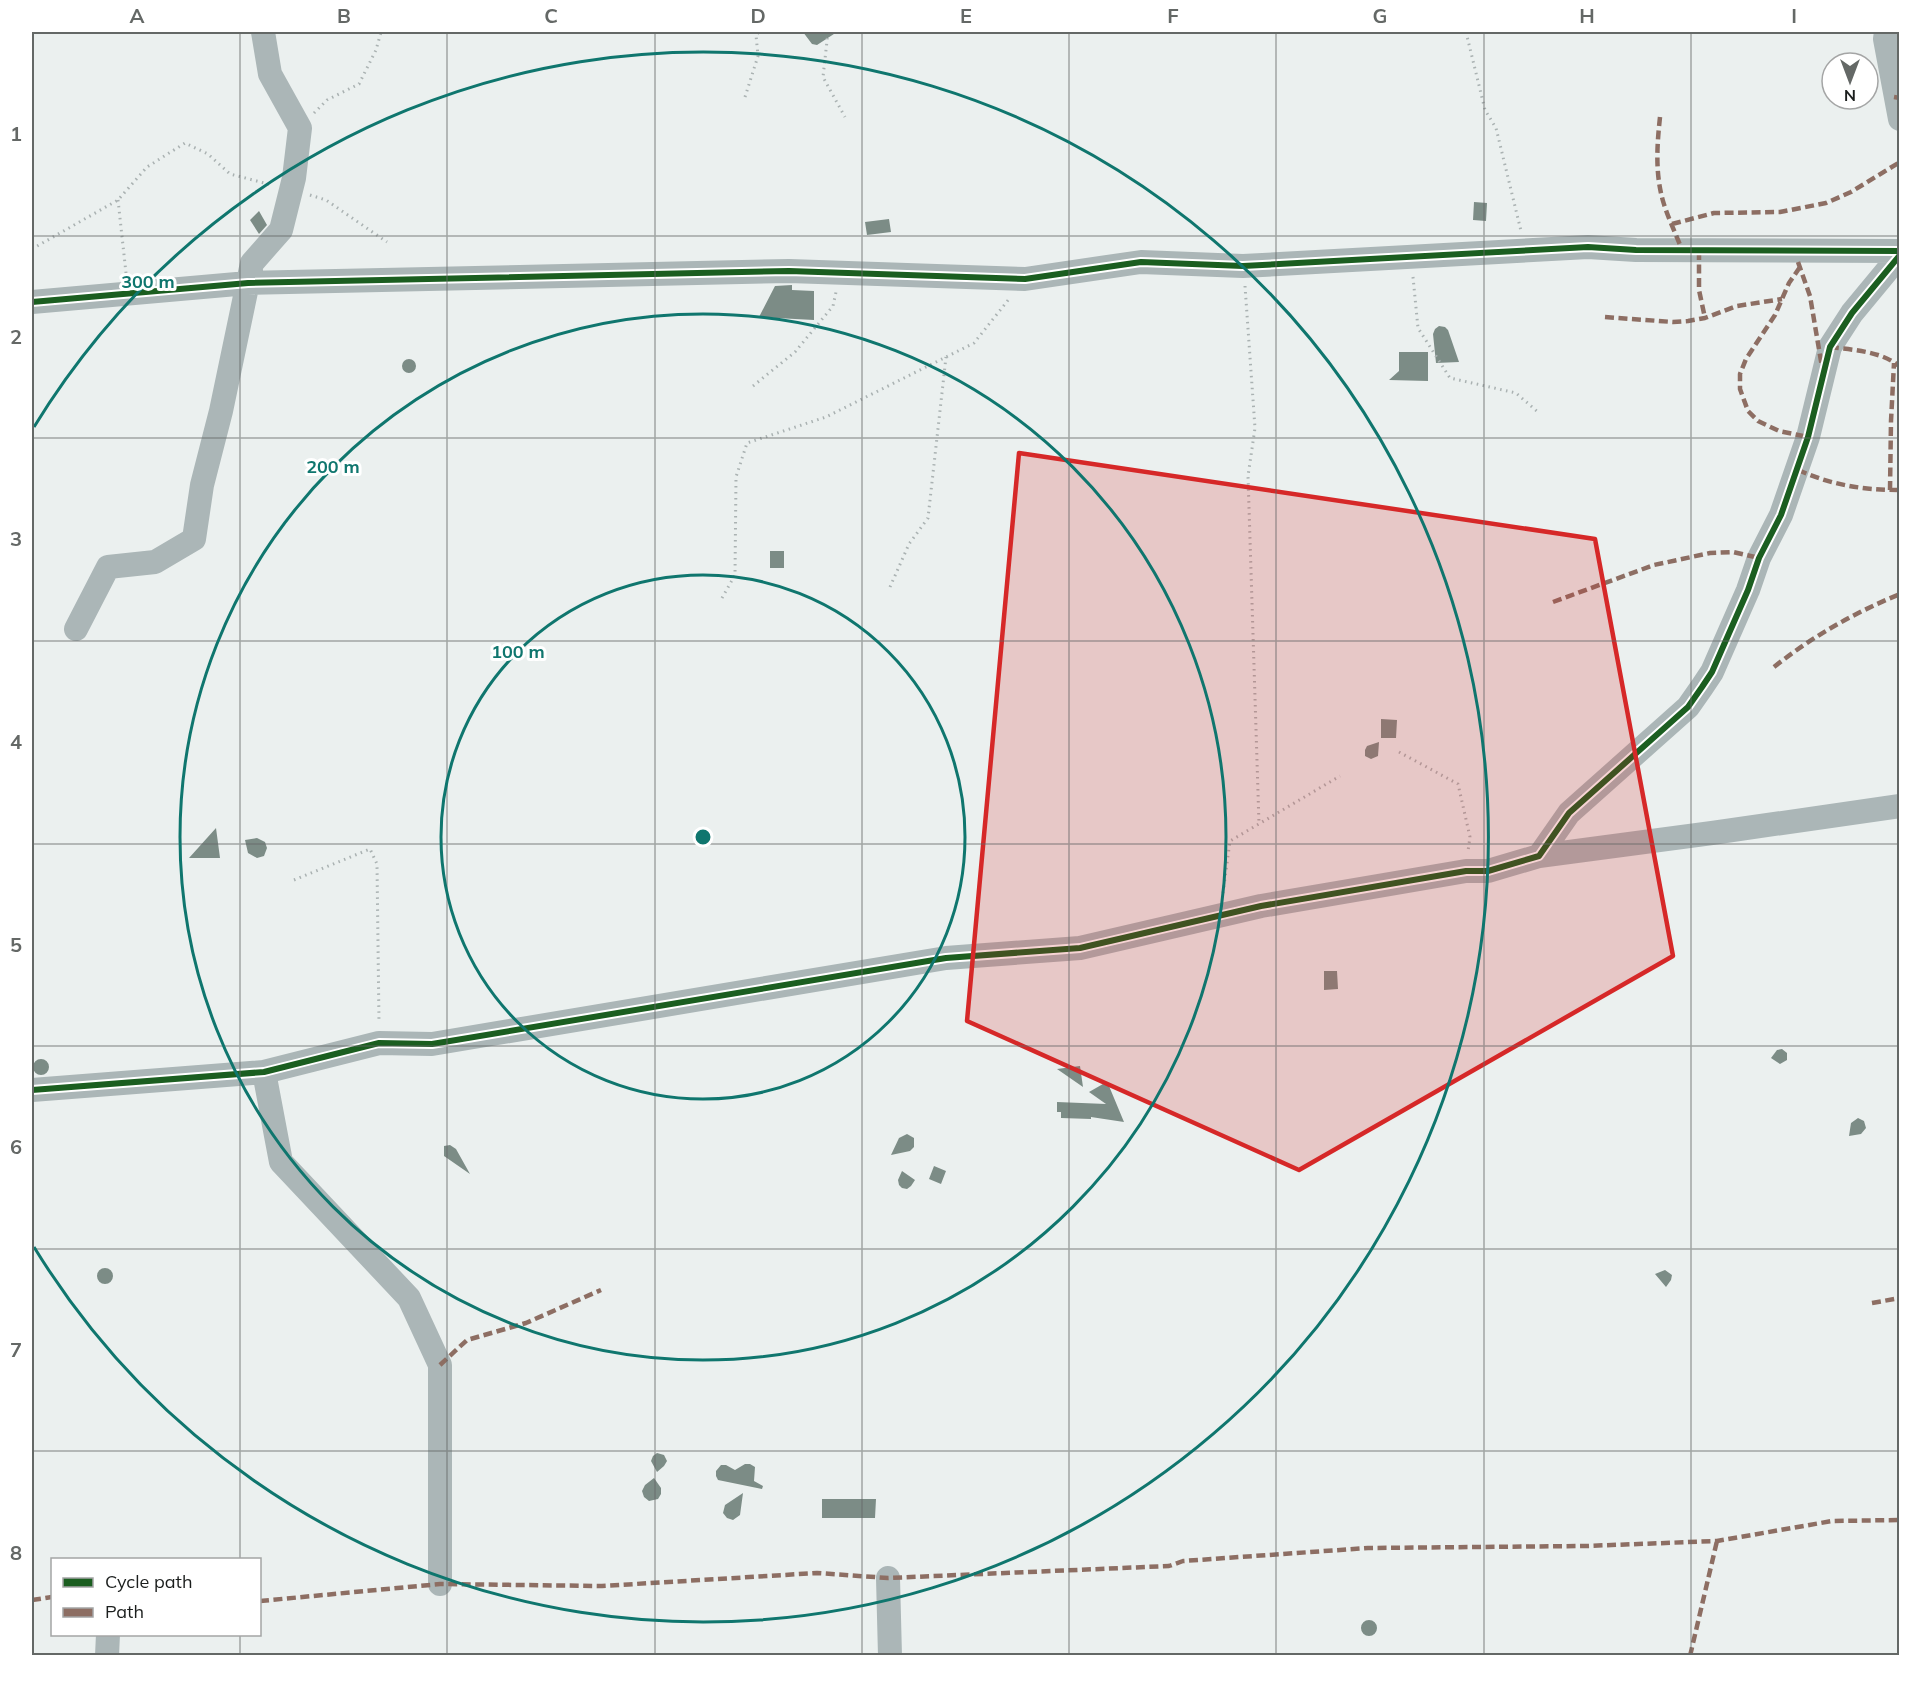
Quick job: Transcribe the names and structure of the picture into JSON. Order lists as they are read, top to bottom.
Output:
{
  "legend": ["Cycle path", "Path"],
  "north": "bottom",
  "grid": {
    "columns": [
      "A",
      "B",
      "C",
      "D",
      "E",
      "F",
      "G",
      "H",
      "I"
    ],
    "rows": [
      "1",
      "2",
      "3",
      "4",
      "5",
      "6",
      "7",
      "8"
    ]
  },
  "rings": ["300 m", "200 m", "100 m"]
}
